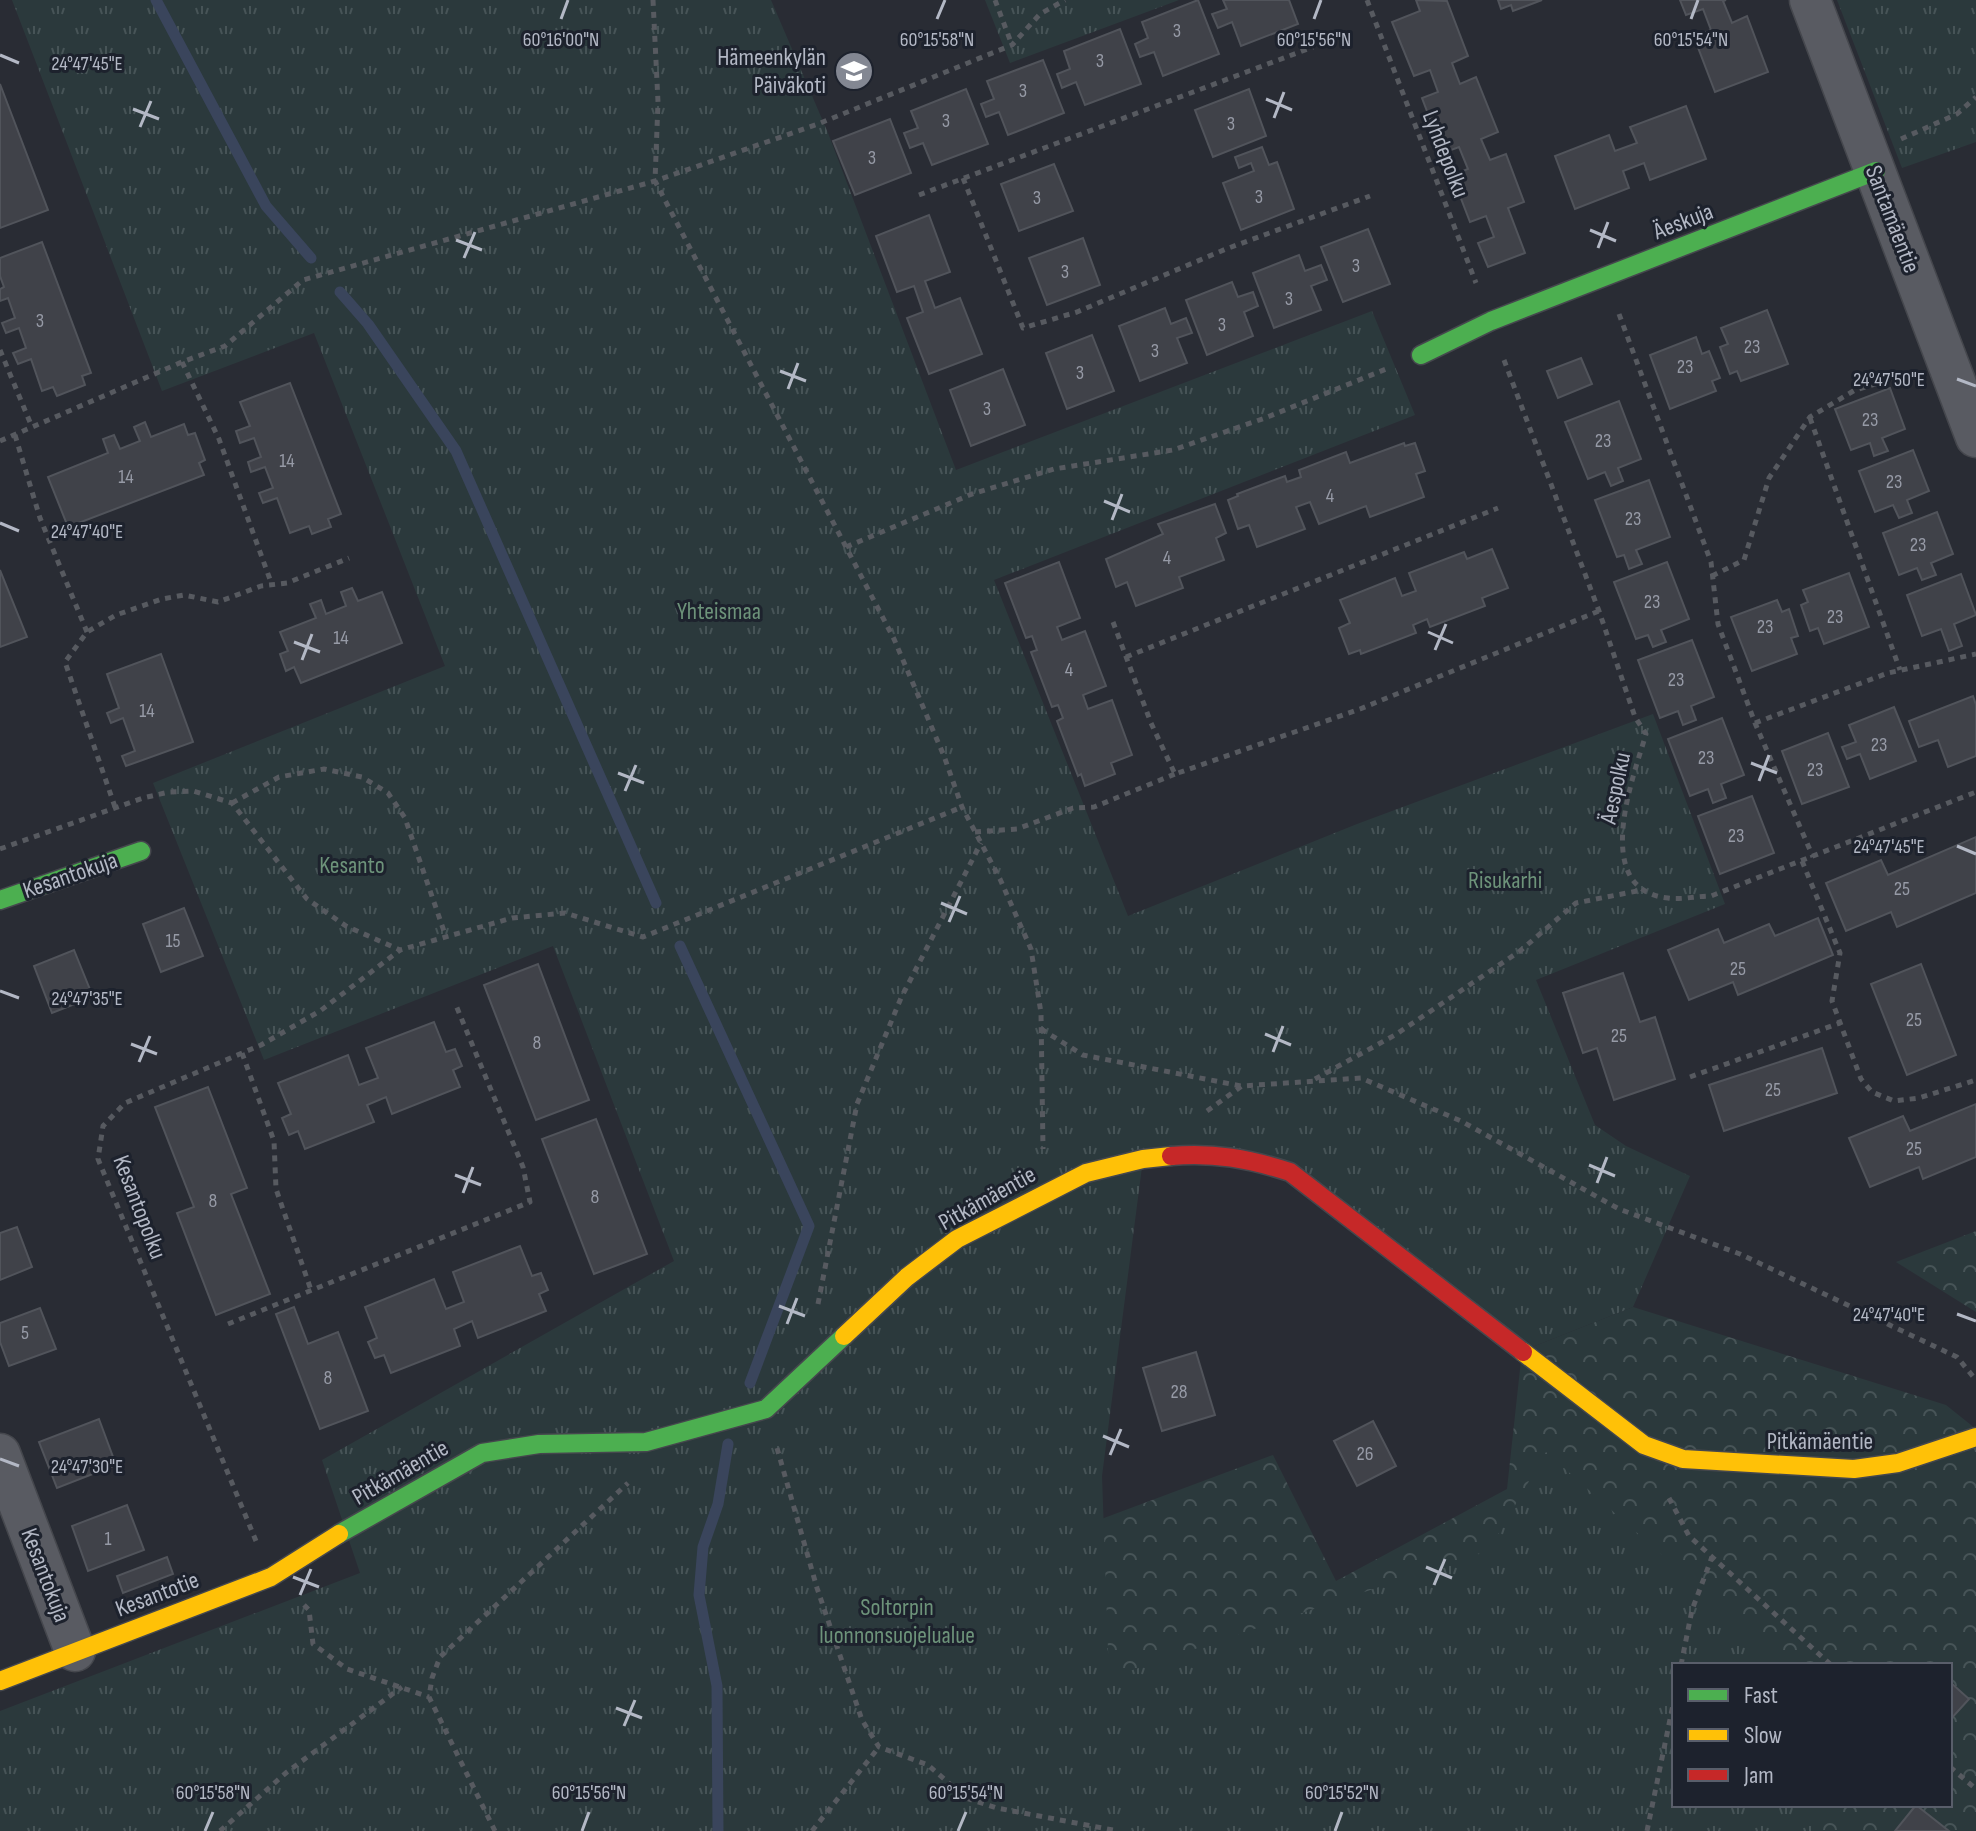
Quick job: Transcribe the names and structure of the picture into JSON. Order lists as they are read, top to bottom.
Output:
{
  "streets": {
    "street": [
      "Santamäentie",
      "Äeskuja",
      "Kesantokuja",
      "Pitkämäentie",
      "Kesantotie"
    ],
    "path": ["Lyhdepolku", "Äespolku", "Kesantopolku"]
  },
  "crossings": [
    ["Lyhdepolku", "Äeskuja"],
    ["Santamäentie", "Äeskuja"],
    ["Kesantokuja", "Kesantotie"],
    ["Pitkämäentie", "Kesantotie"],
    ["Kesantopolku", "Kesantotie"]
  ],
  "parks": [
    "Yhteismaa",
    "Kesanto",
    "Risukarhi",
    "Soltorpin luonnonsuojelualue"
  ],
  "places": {
    "school or university": ["Hämeenkylän Päiväkoti"]
  },
  "house_numbers": [
    "3",
    "3",
    "3",
    "3",
    "3",
    "3",
    "3",
    "3",
    "3",
    "3",
    "3",
    "3",
    "3",
    "23",
    "3",
    "23",
    "3",
    "3",
    "23",
    "23",
    "14",
    "14",
    "23",
    "4",
    "23",
    "23",
    "4",
    "23",
    "23",
    "23",
    "14",
    "4",
    "23",
    "14",
    "23",
    "23",
    "23",
    "23",
    "25",
    "15",
    "25",
    "25",
    "25",
    "8",
    "25",
    "25",
    "8",
    "8",
    "5",
    "8",
    "28",
    "26",
    "1"
  ],
  "legend": ["Fast", "Slow", "Jam"],
  "coordinates": [
    "60°16'00\"N",
    "60°15'58\"N",
    "60°15'56\"N",
    "60°15'54\"N",
    "24°47'45\"E",
    "24°47'50\"E",
    "24°47'40\"E",
    "24°47'35\"E",
    "24°47'30\"E",
    "60°15'52\"N"
  ]
}
